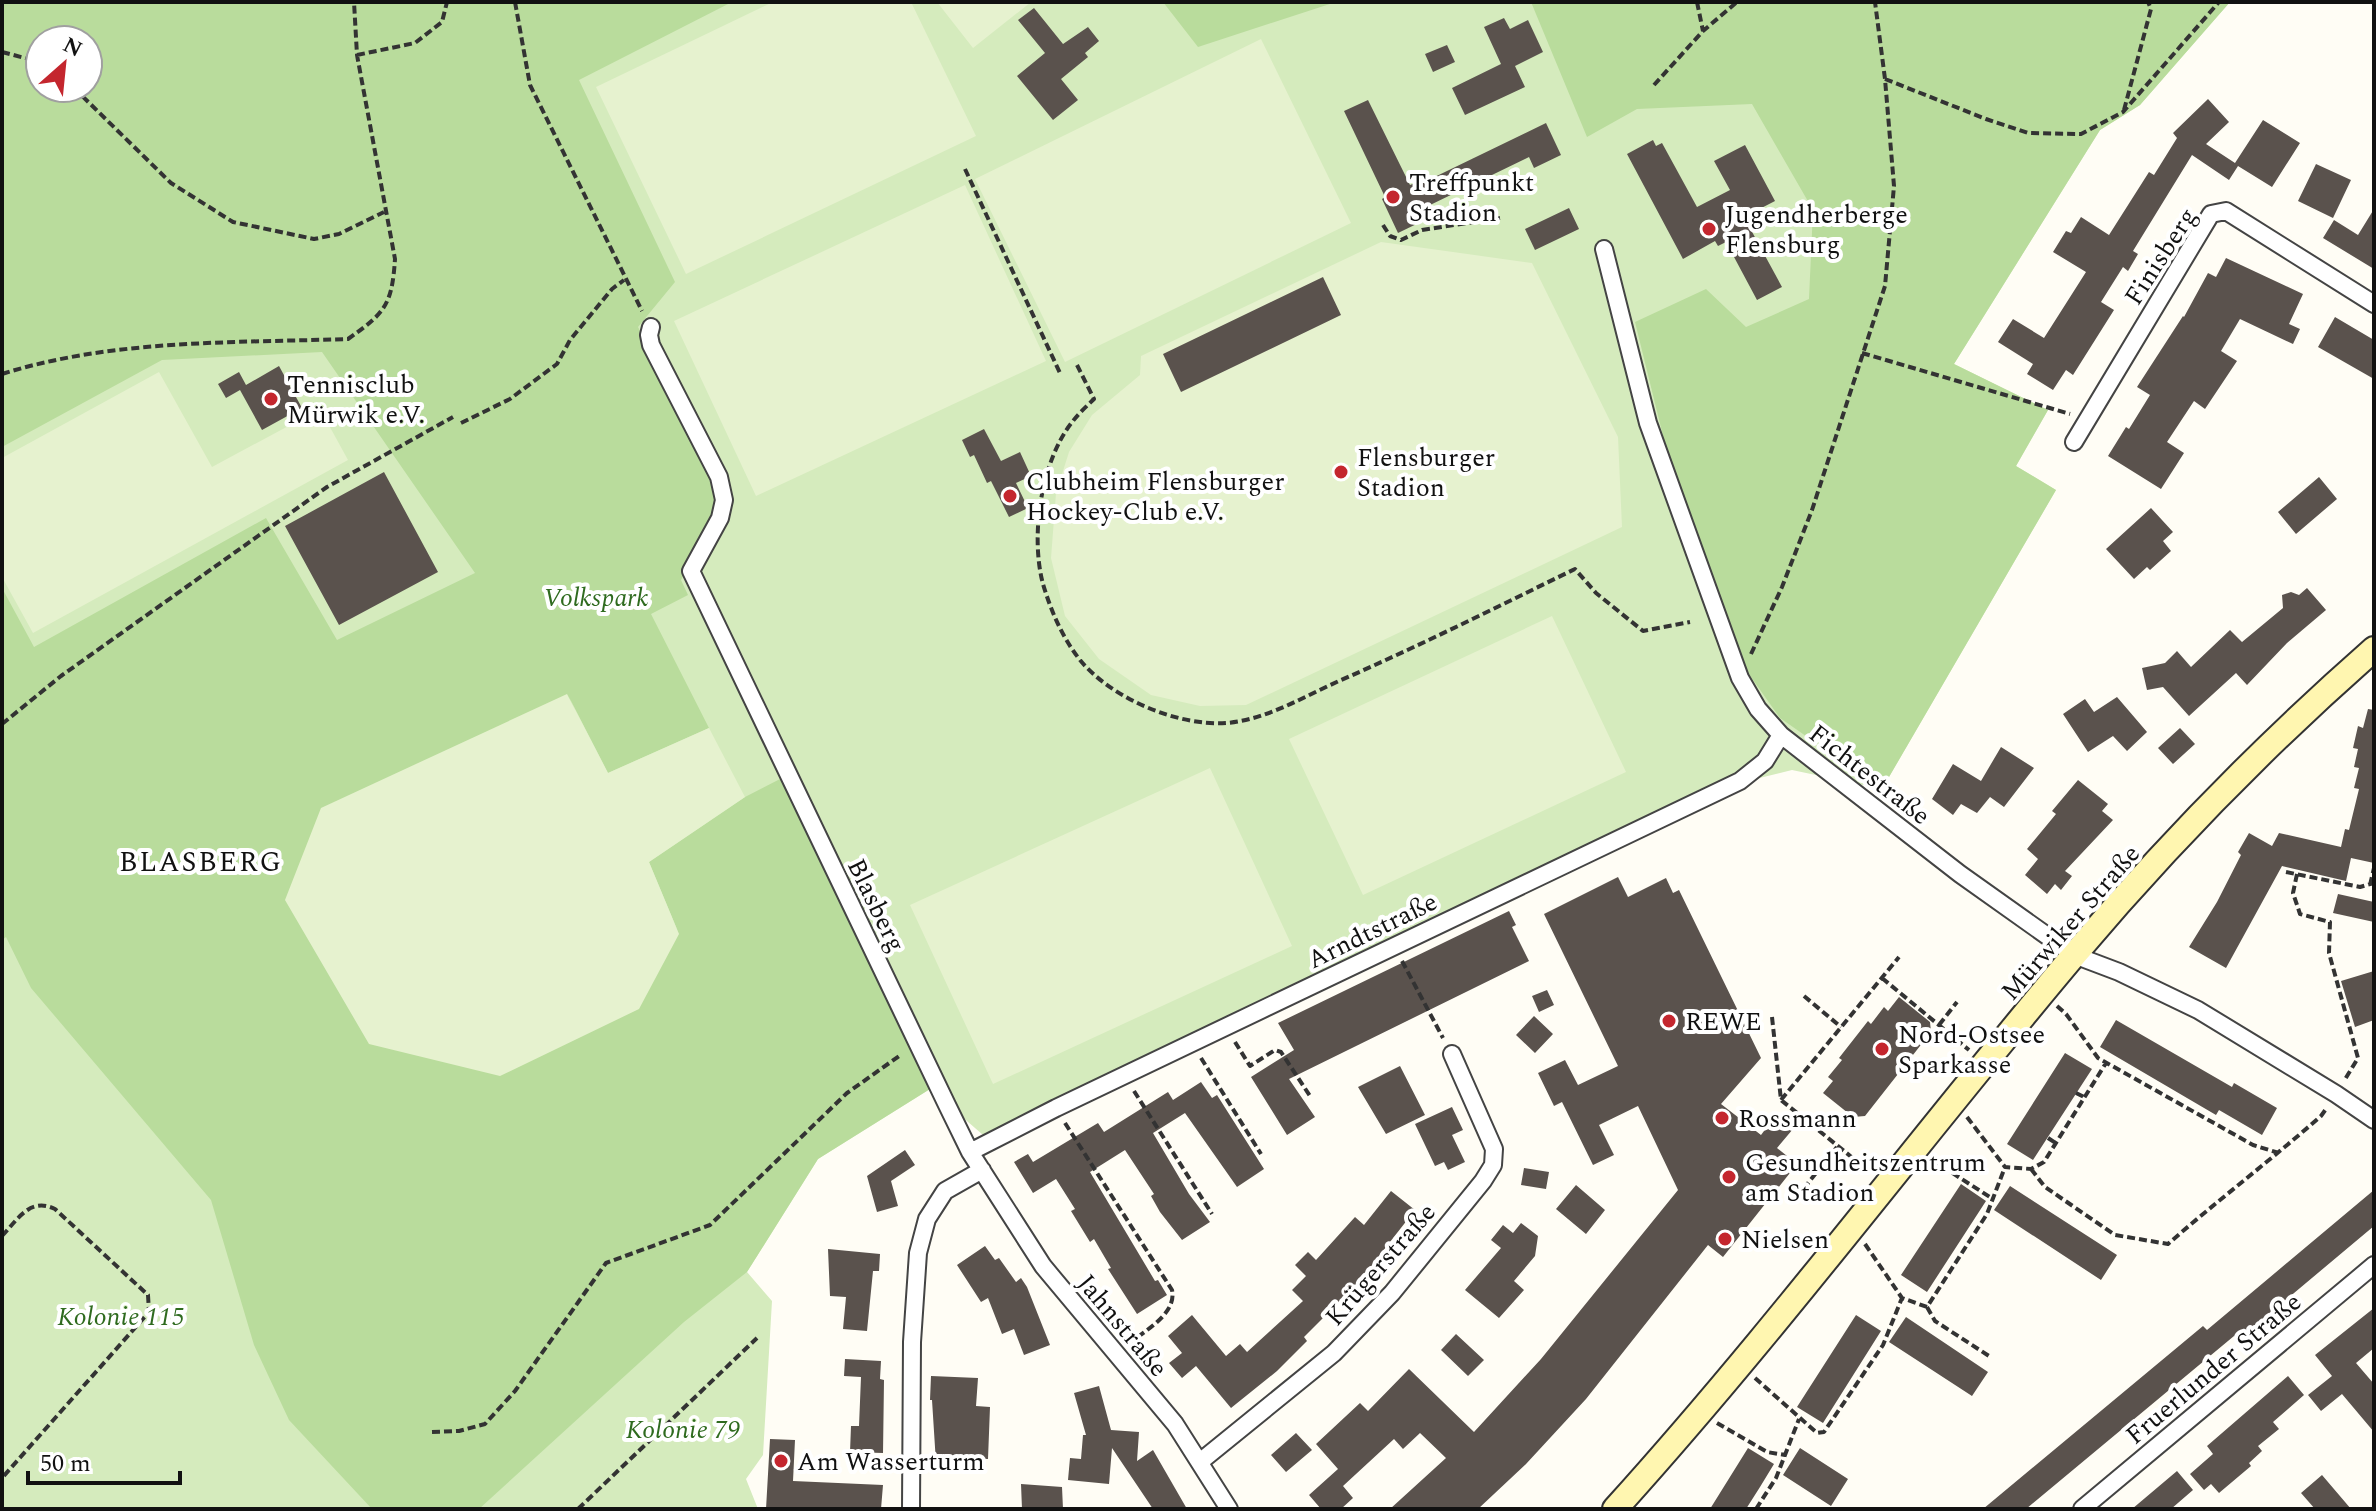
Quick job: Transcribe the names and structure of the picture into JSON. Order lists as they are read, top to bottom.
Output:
{
  "streets": {
    "main road": ["Mürwiker Straße"],
    "street": [
      "Finisberg",
      "Fichtestraße",
      "Blasberg",
      "Arndtstraße",
      "Krügerstraße",
      "Jahnstraße",
      "Fruerlunder Straße"
    ]
  },
  "crossings": [
    ["Fichtestraße", "Mürwiker Straße"],
    ["Fichtestraße", "Arndtstraße"],
    ["Blasberg", "Arndtstraße"],
    ["Blasberg", "Jahnstraße"],
    ["Krügerstraße", "Jahnstraße"]
  ],
  "districts": ["BLASBERG"],
  "parks": ["Volkspark", "Kolonie 115", "Kolonie 79"],
  "places": [
    "Treffpunkt Stadion",
    "Jugendherberge Flensburg",
    "Tennisclub Mürwik e.V.",
    "Flensburger Stadion",
    "Clubheim Flensburger Hockey-Club e.V.",
    "REWE",
    "Nord-Ostsee Sparkasse",
    "Rossmann",
    "Gesundheitszentrum am Stadion",
    "Nielsen",
    "Am Wasserturm"
  ],
  "scale_bar": "50 m",
  "north": "top right"
}
